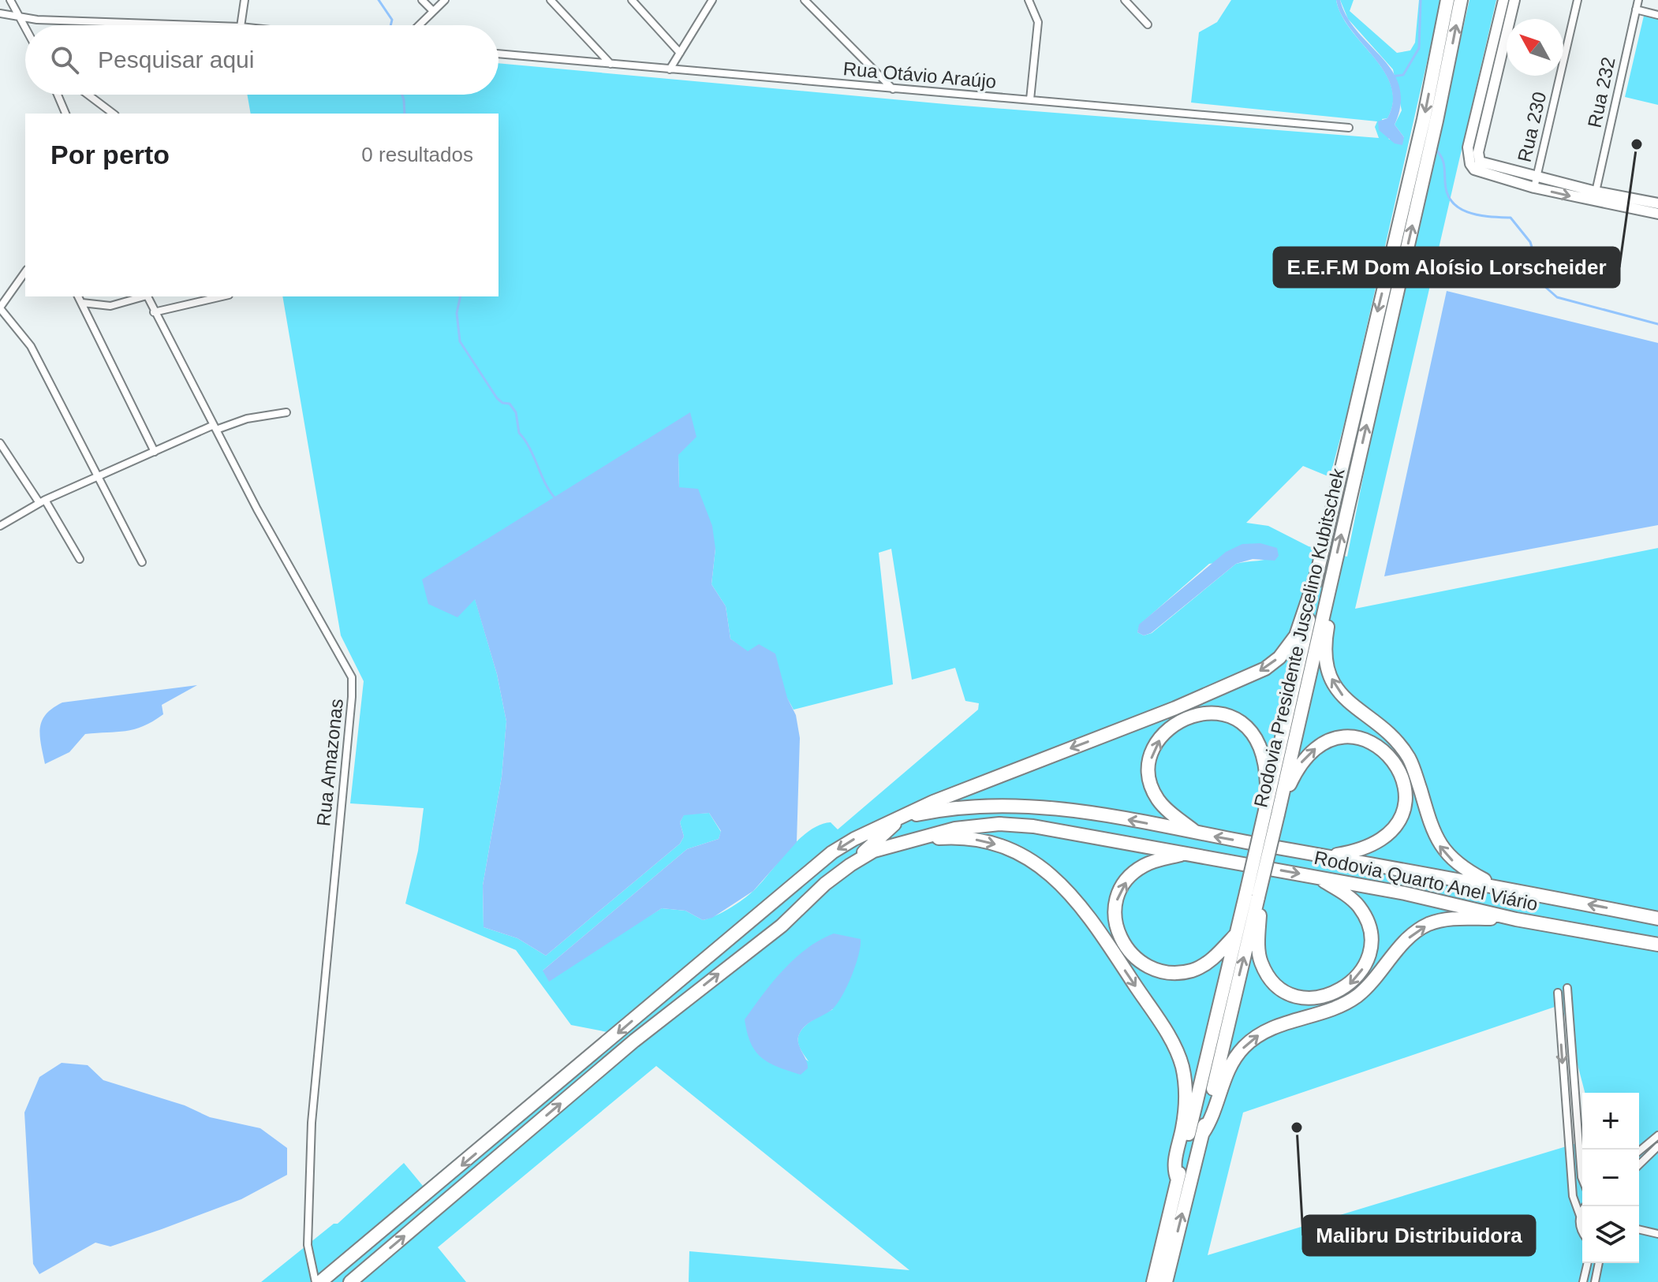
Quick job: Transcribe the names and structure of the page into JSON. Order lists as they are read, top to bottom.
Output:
{
  "streets": {
    "highway": ["Rodovia Presidente Juscelino Kubitschek", "Rodovia Quarto Anel Viário"],
    "street": [
      "Rua Otávio Araújo",
      "Rua 232",
      "Rua 230",
      "Rua Amazonas"
    ]
  },
  "places": ["E.E.F.M Dom Aloísio Lorscheider", "Malibru Distribuidora"],
  "north": "top left",
  "page": {
    "search": "Pesquisar aqui",
    "heading": ["Por perto", "0 resultados"],
    "map_buttons": ["+", "−"]
  }
}
